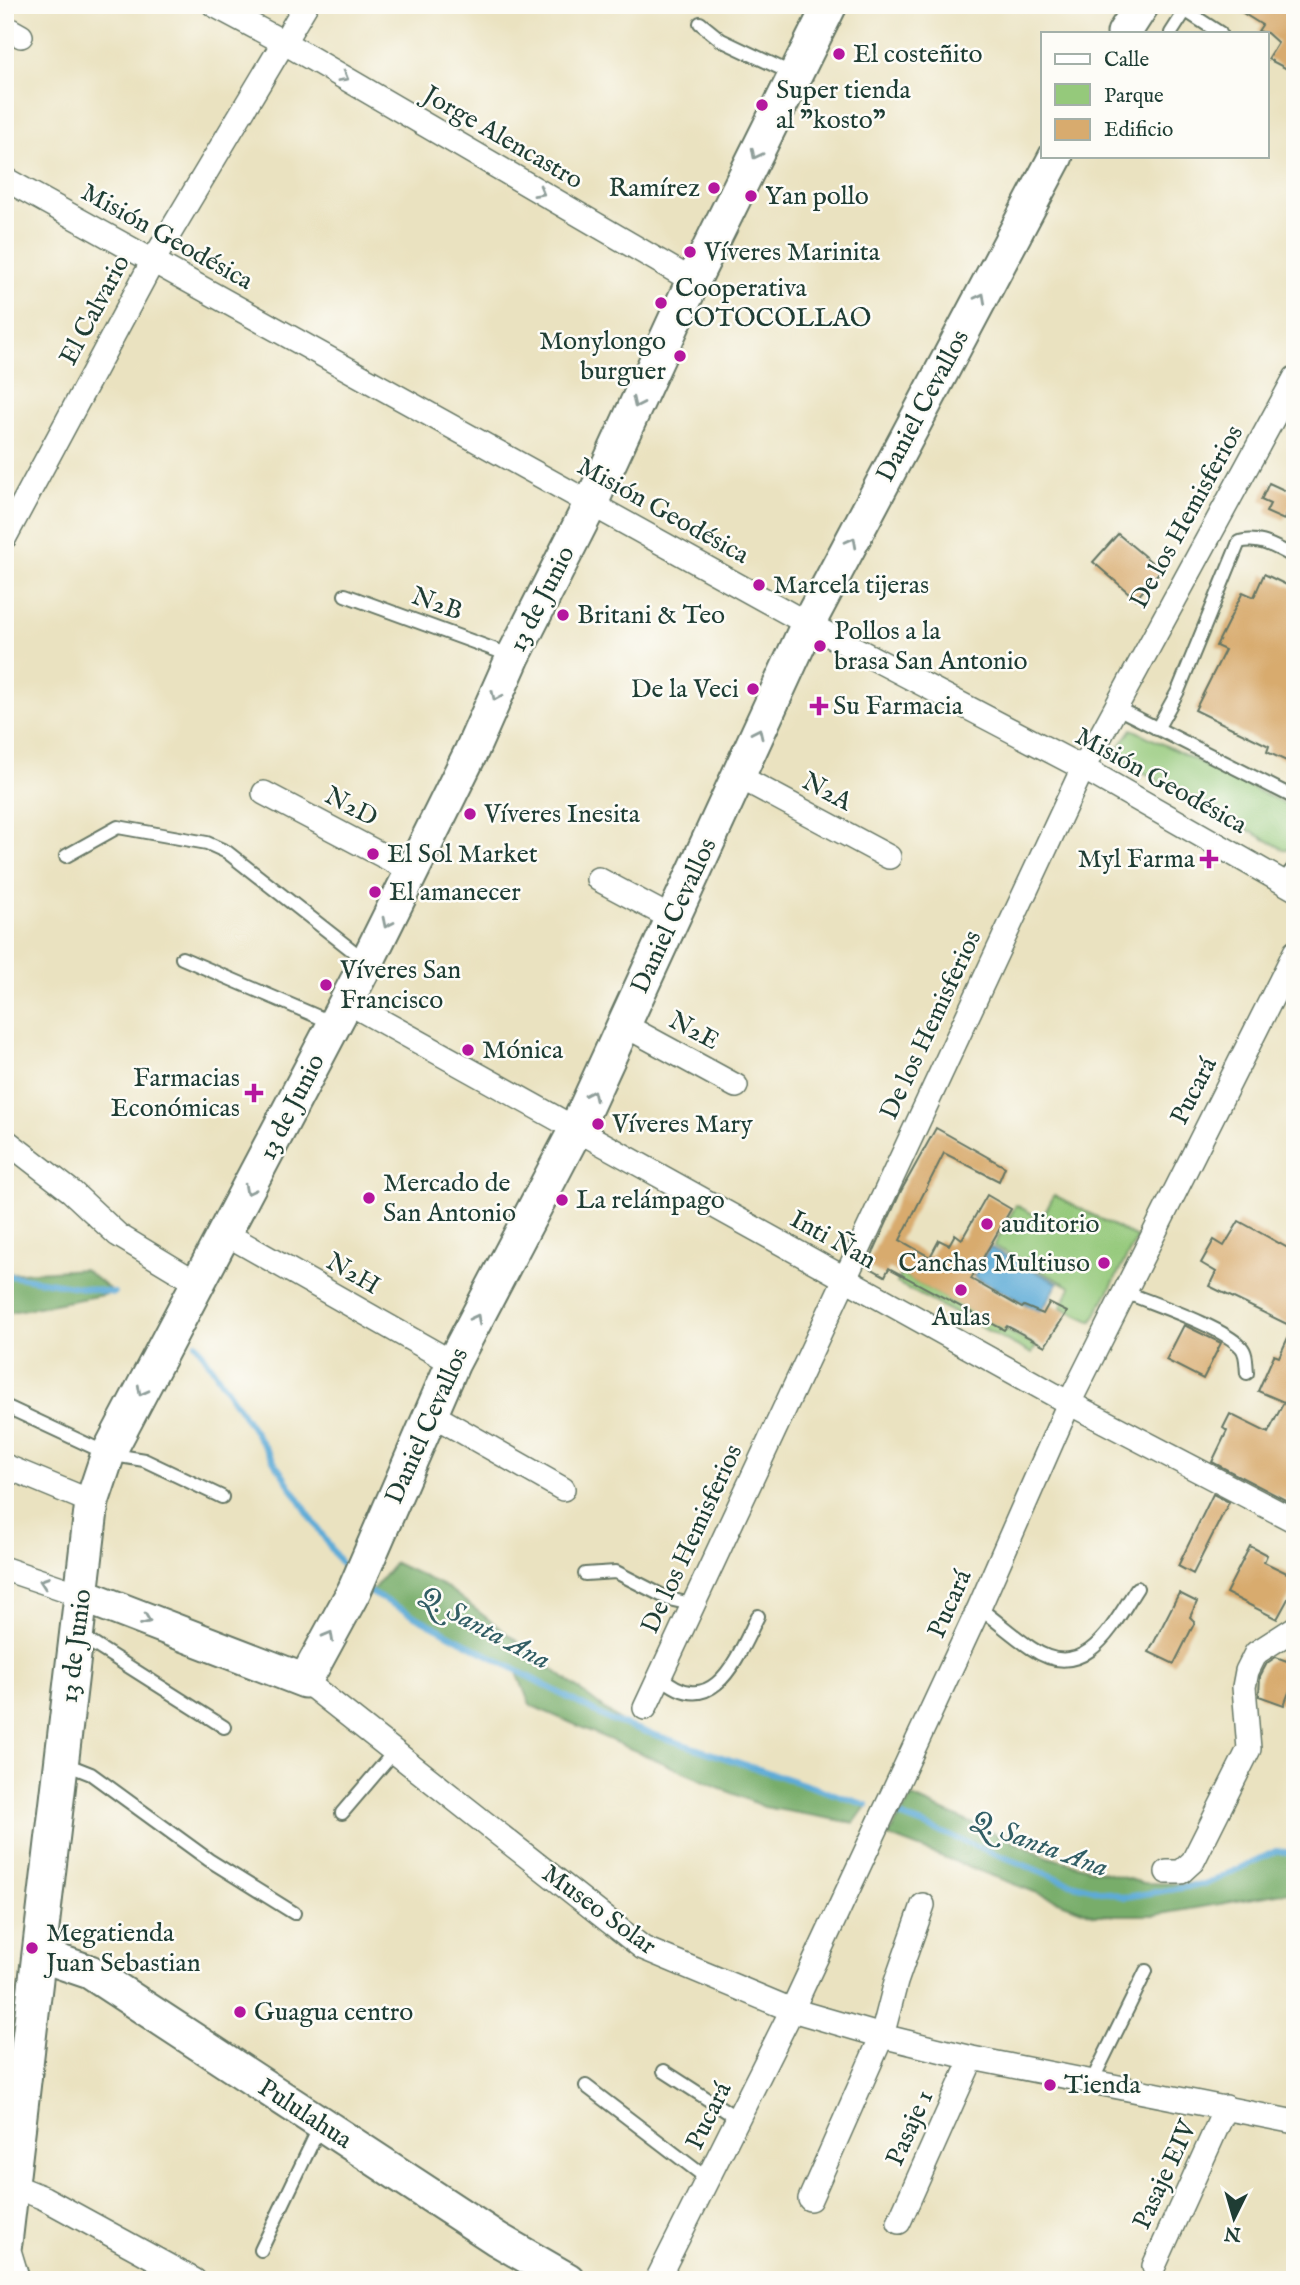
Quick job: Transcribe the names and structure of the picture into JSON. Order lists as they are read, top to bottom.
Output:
{
  "streets": {
    "street": [
      "Jorge Alencastro",
      "Misión Geodésica",
      "El Calvario",
      "Daniel Cevallos",
      "De los Hemisferios",
      "13 de Junio",
      "N2A",
      "N2D",
      "N2E",
      "Pucará",
      "Inti Ñan",
      "N2H",
      "Museo Solar",
      "Pululahua",
      "Pasaje 1",
      "Pasaje EIV"
    ],
    "lane": ["N2B"]
  },
  "crossings": [
    ["Jorge Alencastro", "El Calvario"],
    ["Jorge Alencastro", "13 de Junio"],
    ["Misión Geodésica", "El Calvario"],
    ["Misión Geodésica", "Daniel Cevallos"],
    ["Misión Geodésica", "De los Hemisferios"],
    ["Misión Geodésica", "13 de Junio"],
    ["Daniel Cevallos", "N2A"],
    ["Daniel Cevallos", "N2E"],
    ["Daniel Cevallos", "Inti Ñan"],
    ["Daniel Cevallos", "N2H"],
    ["Daniel Cevallos", "Museo Solar"],
    ["De los Hemisferios", "Inti Ñan"],
    ["13 de Junio", "N2B"],
    ["13 de Junio", "N2D"],
    ["13 de Junio", "Inti Ñan"],
    ["13 de Junio", "N2H"],
    ["13 de Junio", "Museo Solar"],
    ["13 de Junio", "Pululahua"],
    ["Pucará", "Inti Ñan"],
    ["Pucará", "Museo Solar"],
    ["Museo Solar", "Pasaje 1"],
    ["Museo Solar", "Pasaje EIV"]
  ],
  "one_way": ["Jorge Alencastro", "Daniel Cevallos", "13 de Junio"],
  "water": ["Q. Santa Ana"],
  "places": {
    "other": [
      "El costeñito",
      "Super tienda al \"kosto\"",
      "Ramírez",
      "Yan pollo",
      "Víveres Marinita",
      "Cooperativa COTOCOLLAO",
      "Monylongo burguer",
      "Marcela tijeras",
      "Britani & Teo",
      "Pollos a la brasa San Antonio",
      "De la Veci",
      "Víveres Inesita",
      "El Sol Market",
      "El amanecer",
      "Víveres San Francisco",
      "Mónica",
      "Víveres Mary",
      "Mercado de San Antonio",
      "La relámpago",
      "auditorio",
      "Canchas Multiuso",
      "Aulas",
      "Megatienda Juan Sebastian",
      "Guagua centro",
      "Tienda"
    ],
    "health": ["Su Farmacia", "Myl Farma", "Farmacias Económicas"]
  },
  "legend": ["Calle", "Parque", "Edificio"],
  "north": "bottom"
}
